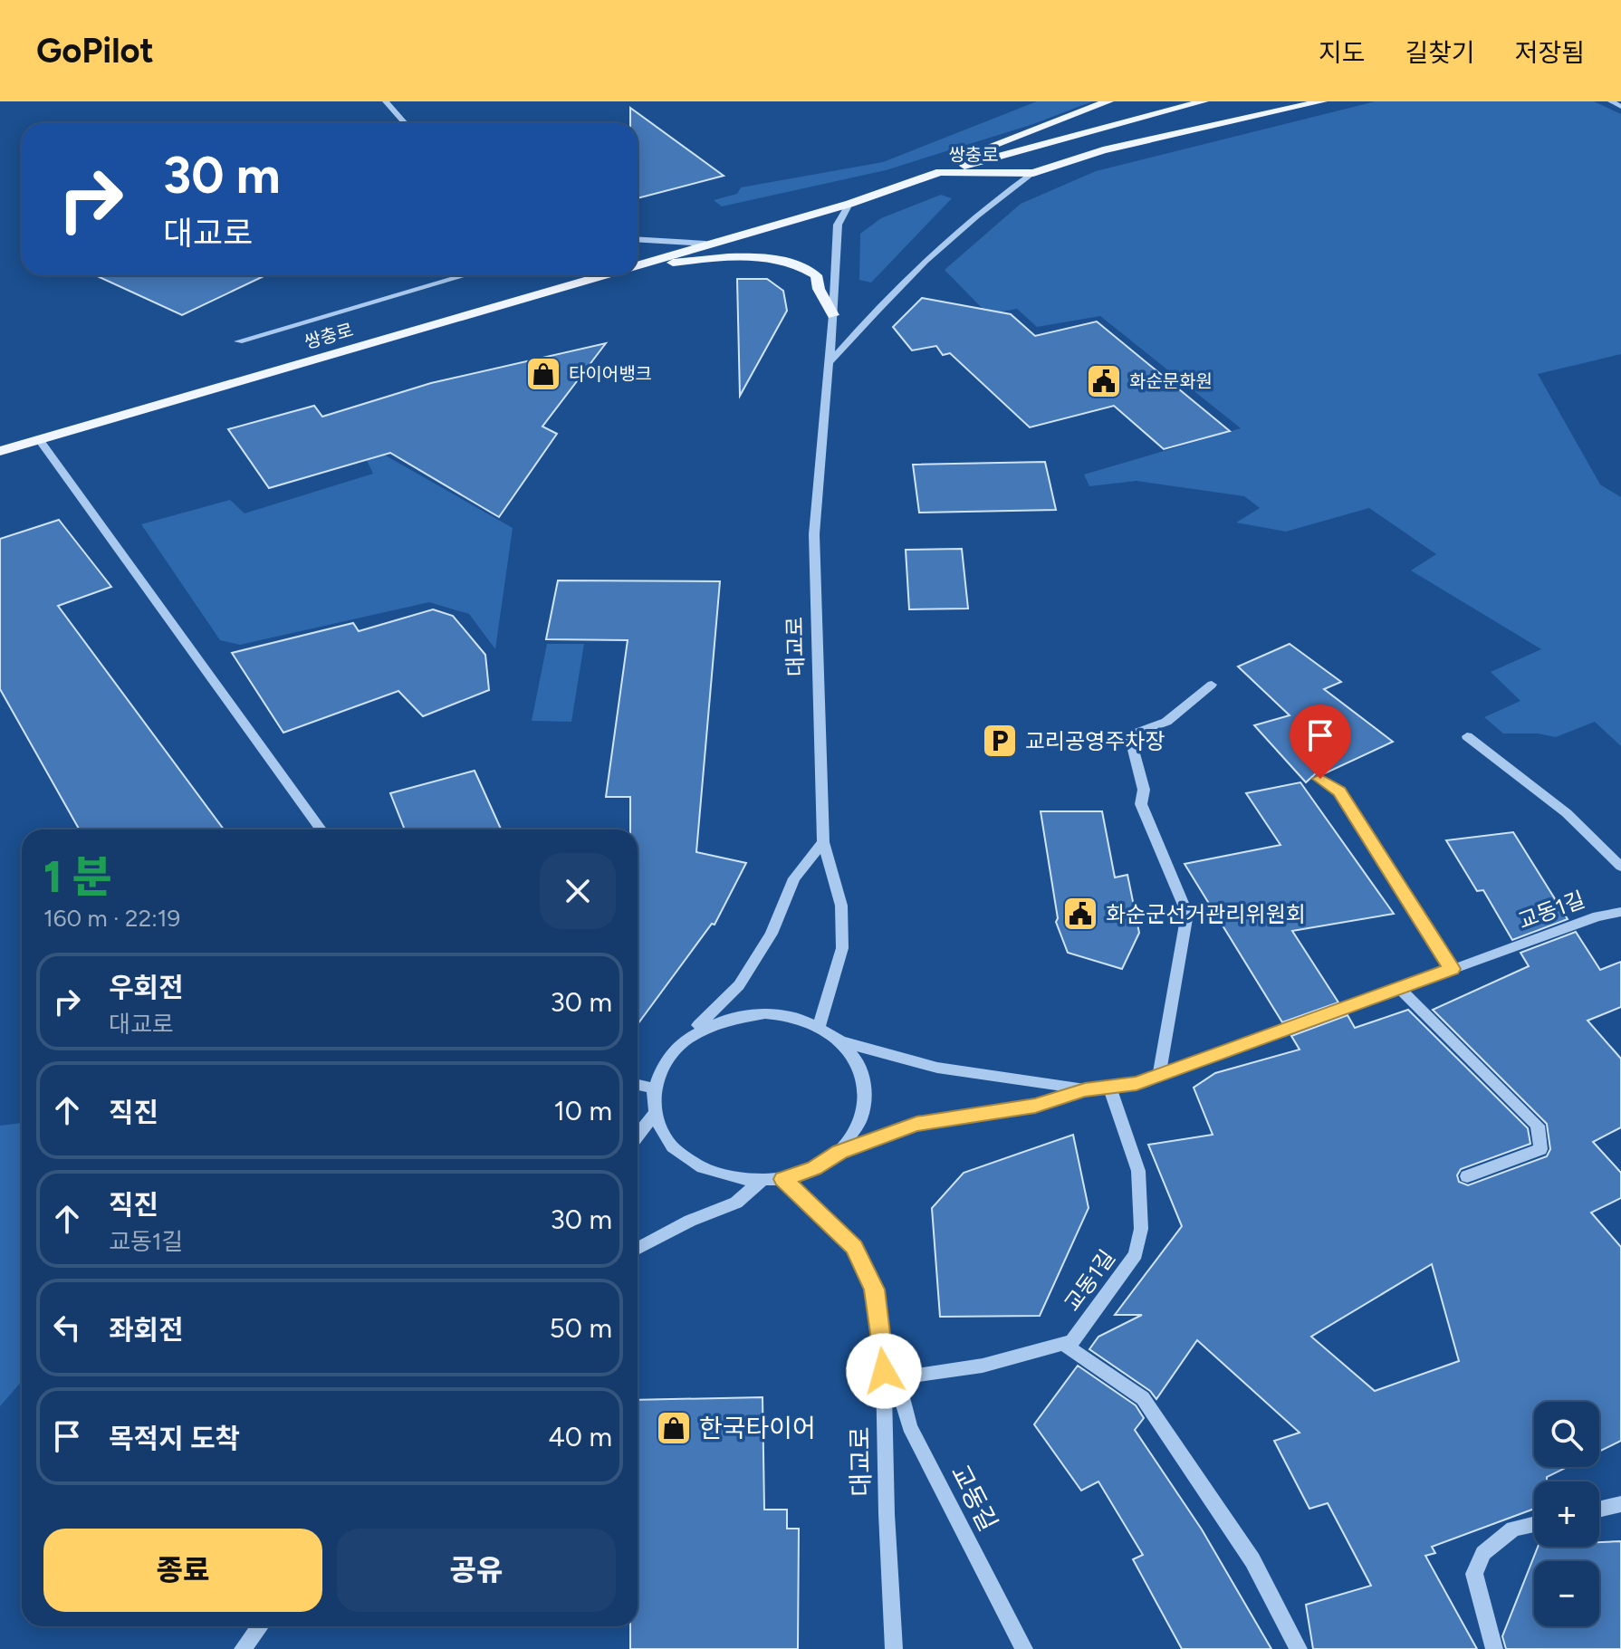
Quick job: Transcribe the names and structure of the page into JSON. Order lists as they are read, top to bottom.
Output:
{
  "streets": {
    "main road": ["쌍충로"],
    "street": ["대교로", "교동1길", "교동길"]
  },
  "crossings": [
    ["쌍충로", "대교로"],
    ["대교로", "교동1길"],
    ["대교로", "교동길"],
    ["교동1길", "교동길"]
  ],
  "places": {
    "shop": ["타이어뱅크", "한국타이어"],
    "public building": ["화순문화원", "화순군선거관리위원회"],
    "parking": ["교리공영주차장"]
  },
  "page": {
    "header": "GoPilot",
    "nav": ["지도", "길찾기", "저장됨"],
    "turn": ["30 m", "대교로"],
    "heading": ["1 분", "160 m · 22:19"],
    "list": [
      {
        "name": "우회전",
        "note": "대교로",
        "value": "30 m"
      },
      {
        "name": "직진",
        "value": "10 m"
      },
      {
        "name": "직진",
        "note": "교동1길",
        "value": "30 m"
      },
      {
        "name": "좌회전",
        "value": "50 m"
      },
      {
        "name": "목적지 도착",
        "value": "40 m"
      }
    ],
    "map_buttons": ["+", "−"],
    "buttons": ["종료", "공유"]
  }
}
